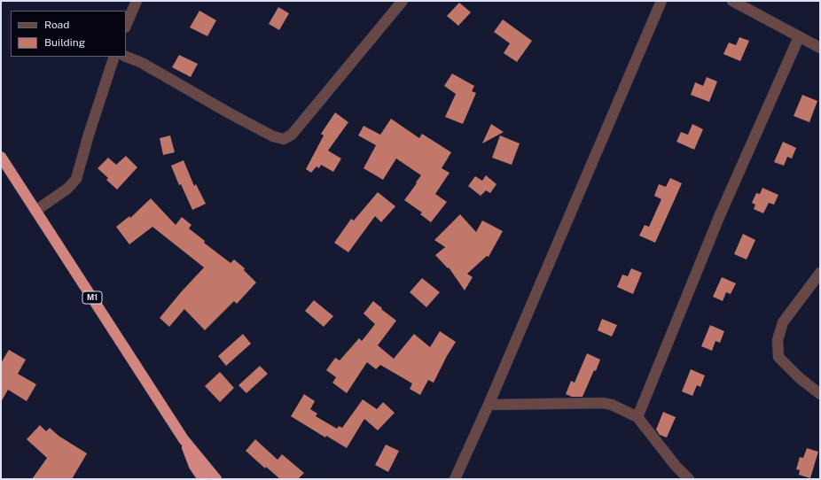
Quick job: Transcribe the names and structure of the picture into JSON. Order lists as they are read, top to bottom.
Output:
{
  "streets": {
    "highway": ["M1"]
  },
  "legend": ["Road", "Building"]
}
